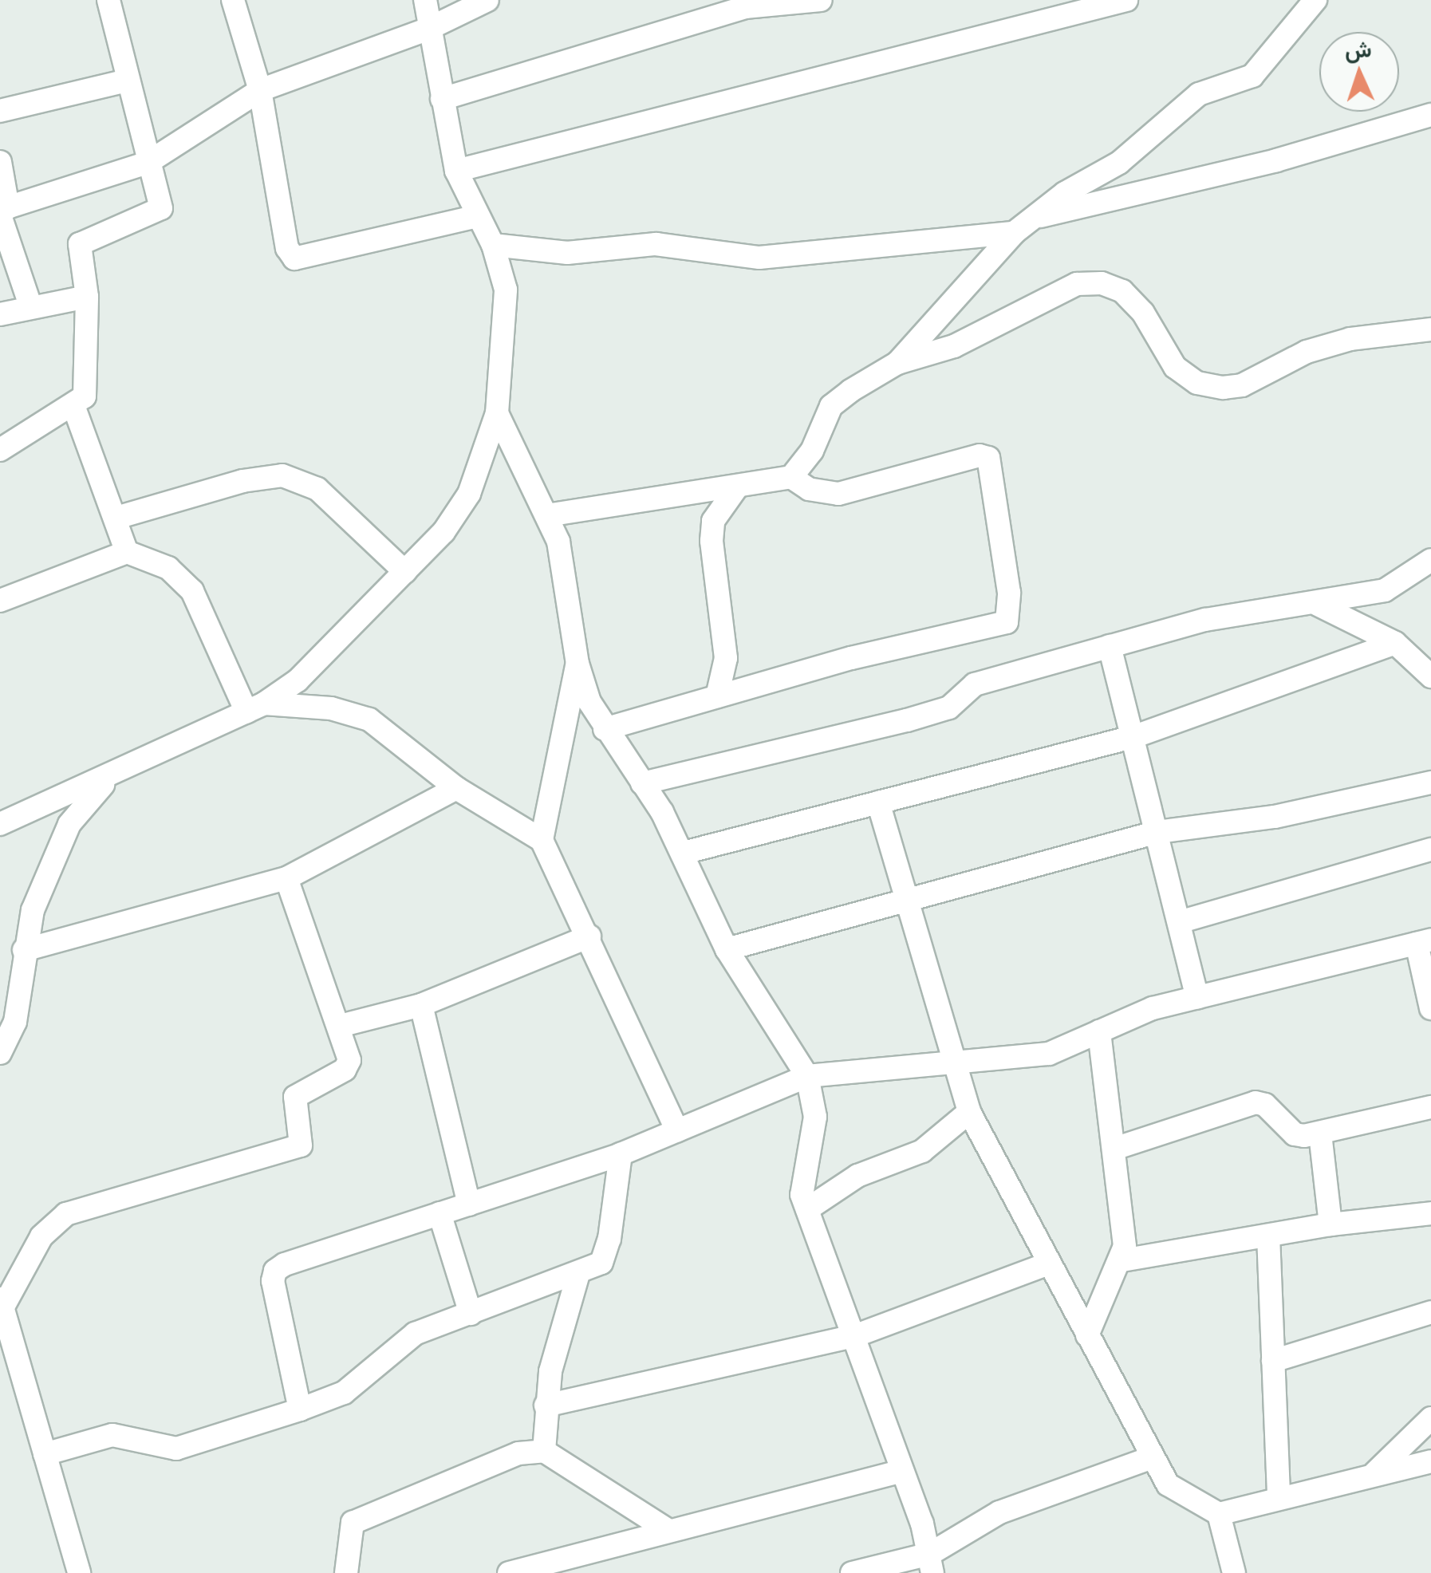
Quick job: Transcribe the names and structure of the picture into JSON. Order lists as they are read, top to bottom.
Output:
{
  "north": "top"
}
